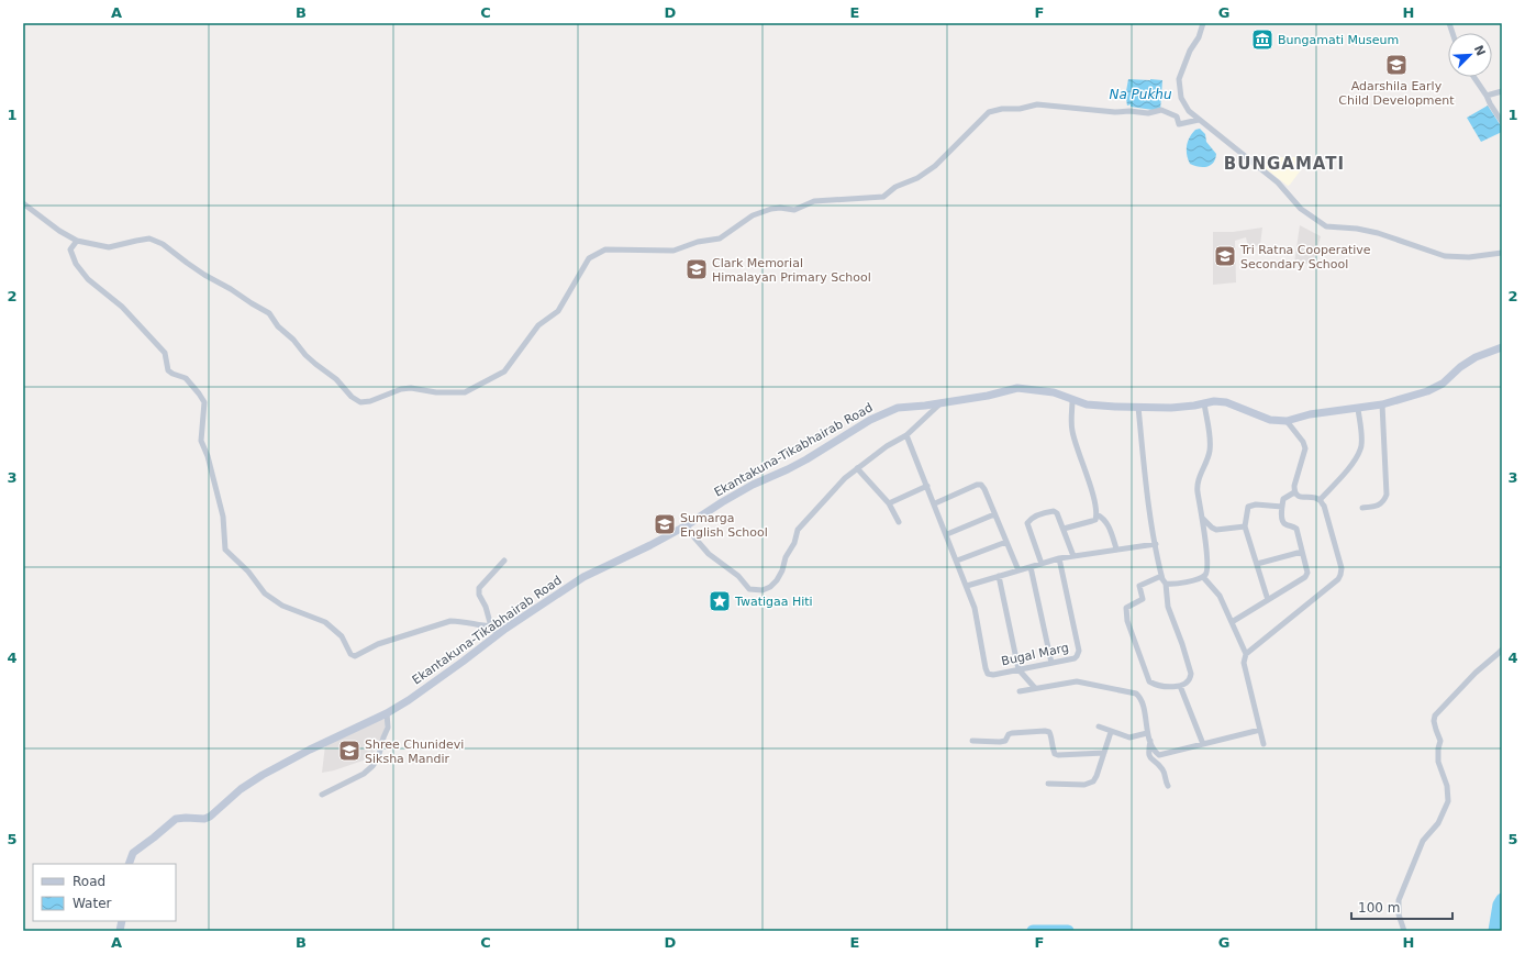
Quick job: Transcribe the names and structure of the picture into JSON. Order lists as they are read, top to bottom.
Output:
{
  "streets": {
    "main road": ["Ekantakuna-Tikabhairab Road"],
    "street": ["Bugal Marg"]
  },
  "districts": ["BUNGAMATI"],
  "water": ["Na Pukhu"],
  "places": {
    "museum": ["Bungamati Museum"],
    "school or university": [
      "Adarshila Early Child Development",
      "Tri Ratna Cooperative Secondary School",
      "Clark Memorial Himalayan Primary School",
      "Sumarga English School",
      "Shree Chunidevi Siksha Mandir"
    ],
    "place": ["Twatigaa Hiti"]
  },
  "legend": ["Road", "Water"],
  "scale_bar": "100 m",
  "north": "top right",
  "grid": {
    "columns": [
      "A",
      "B",
      "C",
      "D",
      "E",
      "F",
      "G",
      "H"
    ],
    "rows": [
      "1",
      "2",
      "3",
      "4",
      "5"
    ]
  }
}
